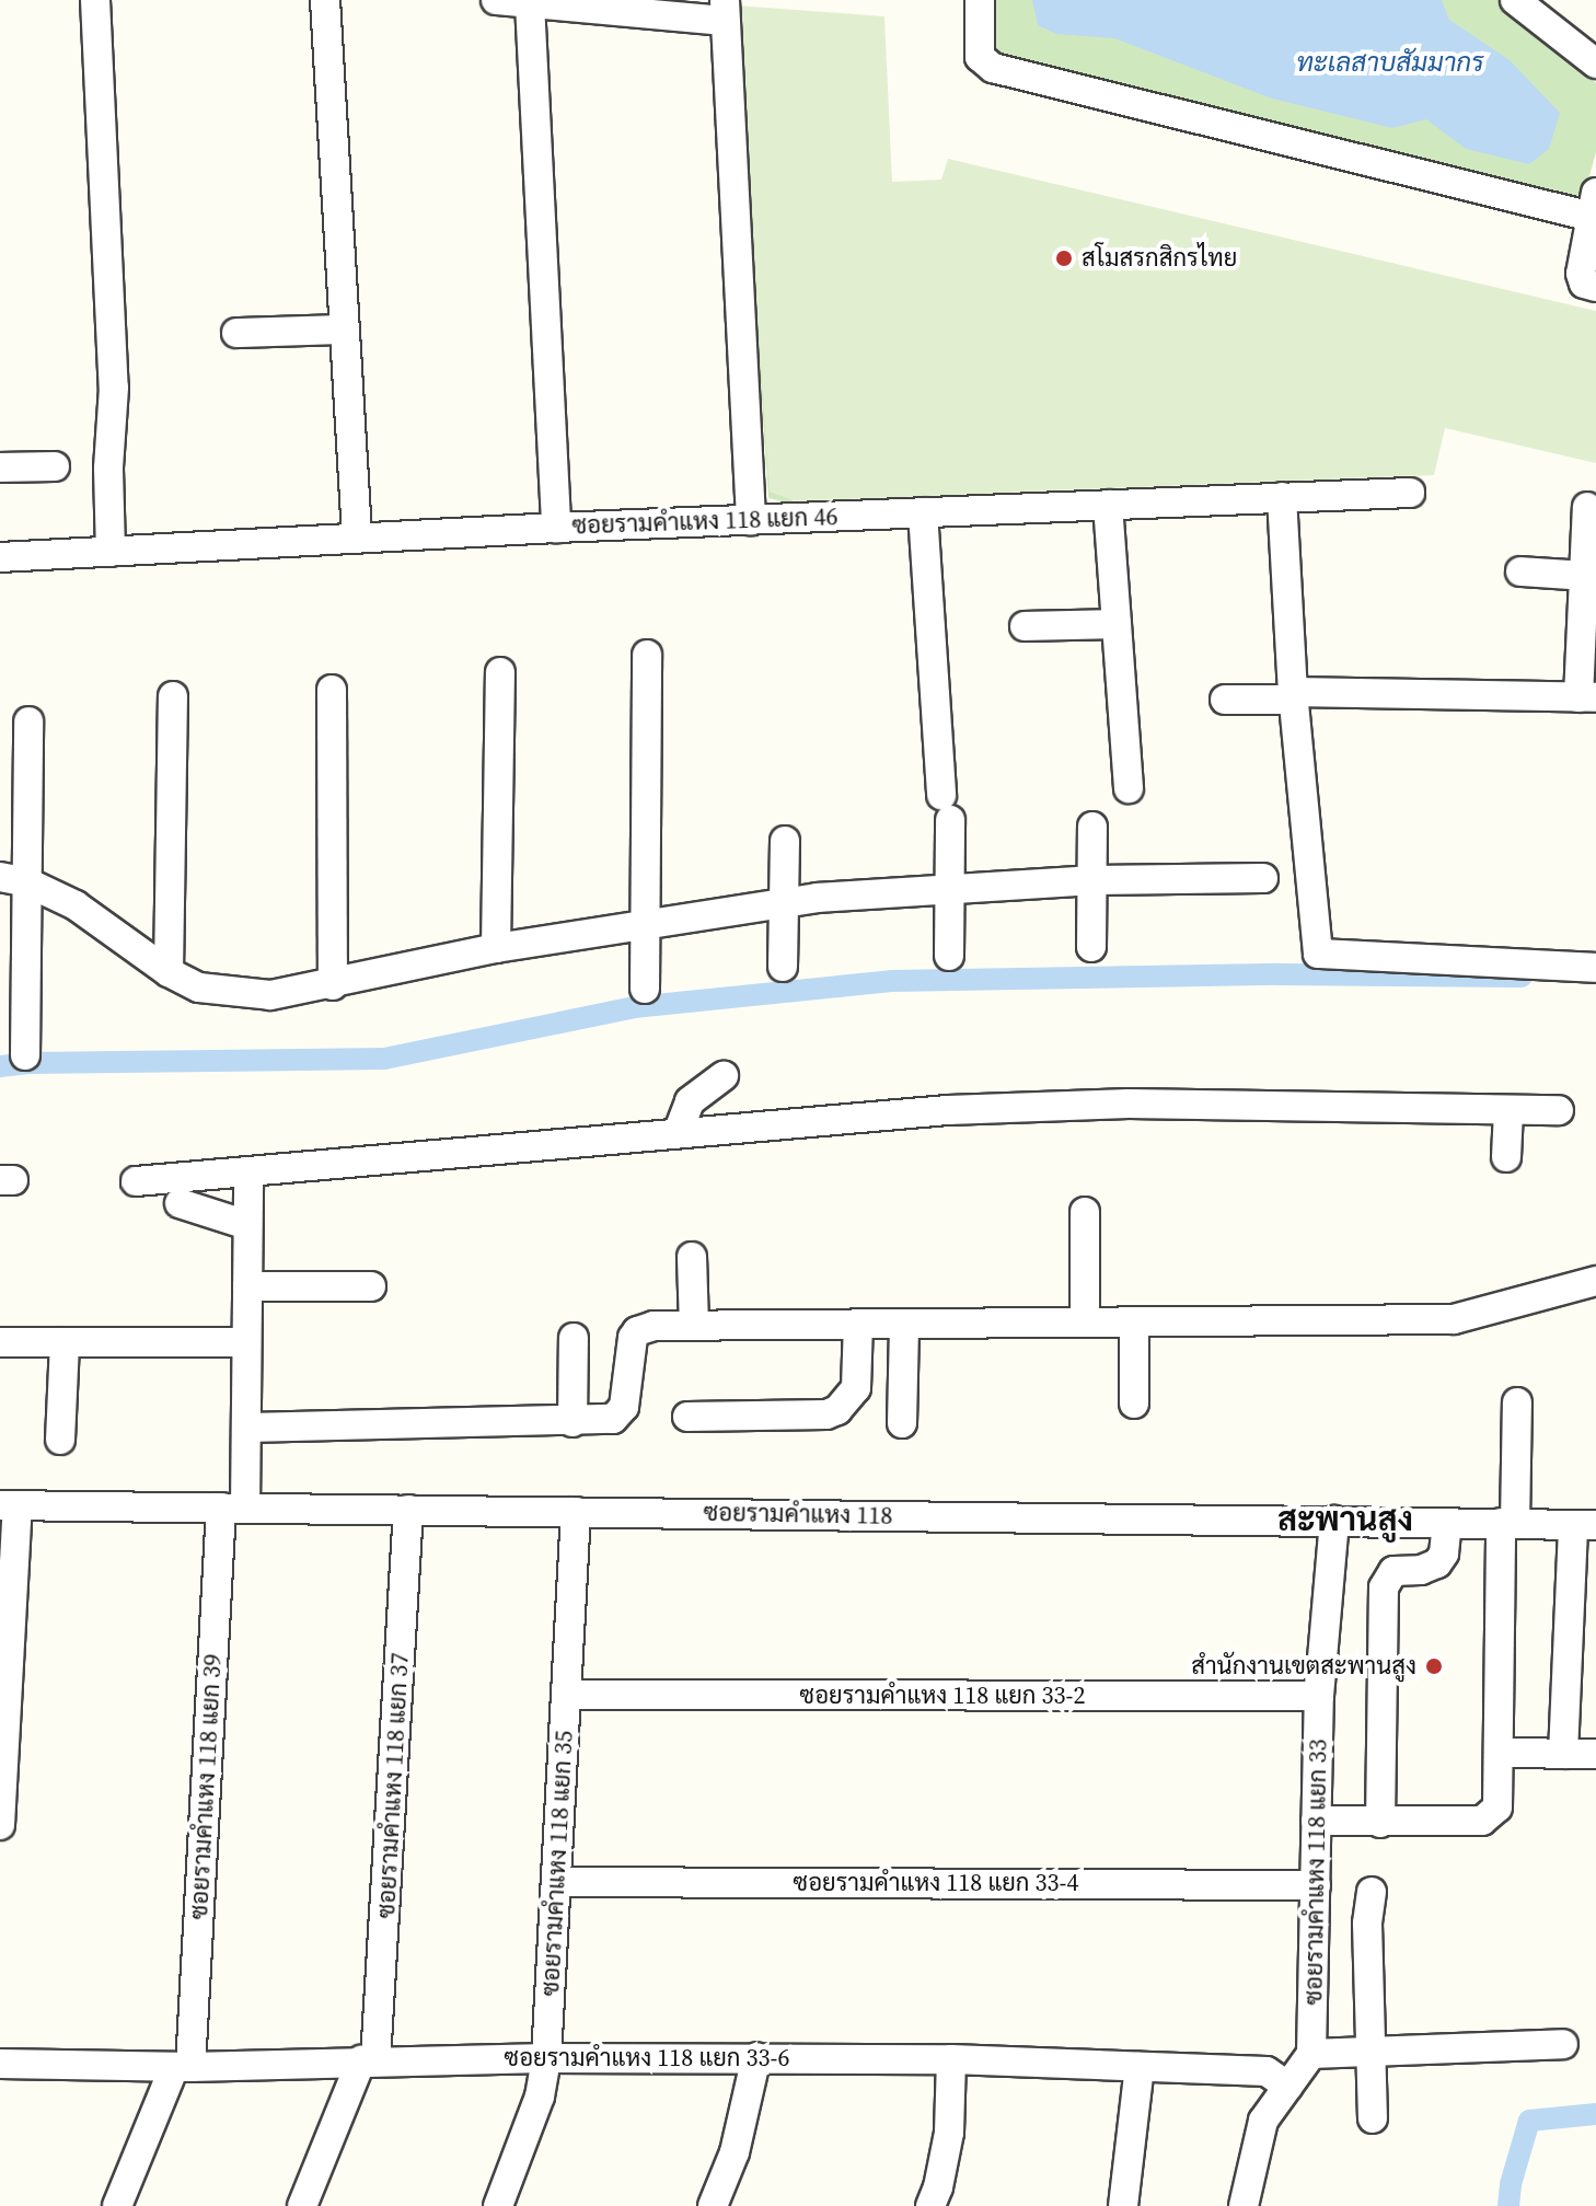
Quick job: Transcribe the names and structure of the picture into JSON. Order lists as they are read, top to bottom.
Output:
{
  "streets": {
    "street": [
      "ซอยรามคำแหง 118 แยก 46",
      "ซอยรามคำแหง 118",
      "ซอยรามคำแหง 118 แยก 33-2",
      "ซอยรามคำแหง 118 แยก 37",
      "ซอยรามคำแหง 118 แยก 39",
      "ซอยรามคำแหง 118 แยก 35",
      "ซอยรามคำแหง 118 แยก 33",
      "ซอยรามคำแหง 118 แยก 33-4",
      "ซอยรามคำแหง 118 แยก 33-6"
    ]
  },
  "crossings": [
    ["ซอยรามคำแหง 118", "ซอยรามคำแหง 118 แยก 37"],
    ["ซอยรามคำแหง 118", "ซอยรามคำแหง 118 แยก 39"],
    ["ซอยรามคำแหง 118", "ซอยรามคำแหง 118 แยก 35"],
    ["ซอยรามคำแหง 118", "ซอยรามคำแหง 118 แยก 33"],
    ["ซอยรามคำแหง 118 แยก 33-2", "ซอยรามคำแหง 118 แยก 35"],
    ["ซอยรามคำแหง 118 แยก 33-2", "ซอยรามคำแหง 118 แยก 33"],
    ["ซอยรามคำแหง 118 แยก 37", "ซอยรามคำแหง 118 แยก 33-6"],
    ["ซอยรามคำแหง 118 แยก 39", "ซอยรามคำแหง 118 แยก 33-6"],
    ["ซอยรามคำแหง 118 แยก 35", "ซอยรามคำแหง 118 แยก 33-4"],
    ["ซอยรามคำแหง 118 แยก 35", "ซอยรามคำแหง 118 แยก 33-6"],
    ["ซอยรามคำแหง 118 แยก 33", "ซอยรามคำแหง 118 แยก 33-4"]
  ],
  "districts": ["สะพานสูง"],
  "water": ["ทะเลสาบสัมมากร"],
  "places": ["สโมสรกสิกรไทย", "สำนักงานเขตสะพานสูง"]
}
